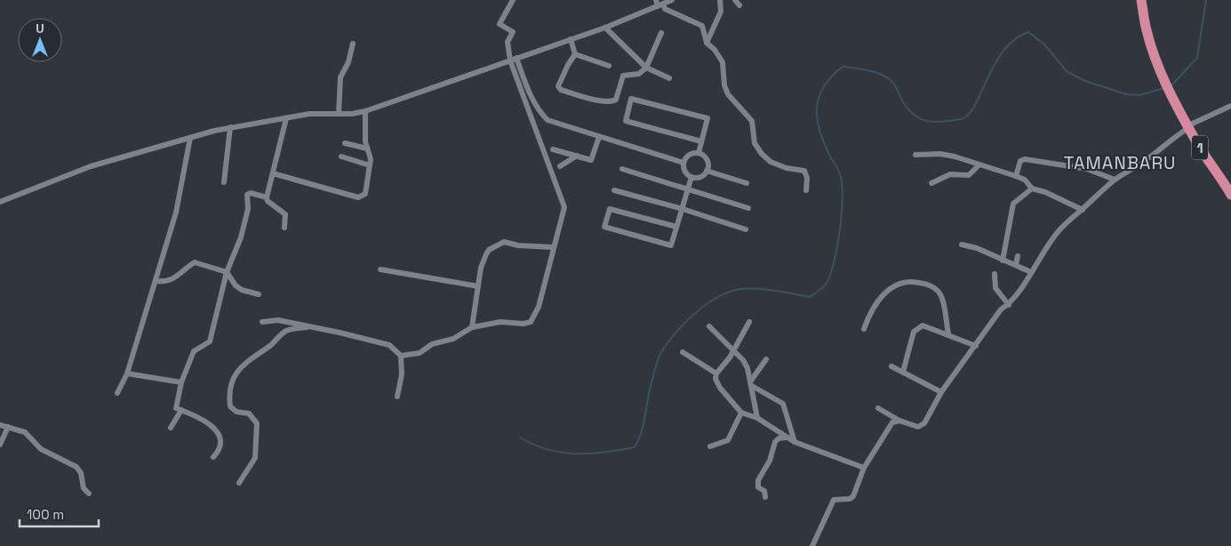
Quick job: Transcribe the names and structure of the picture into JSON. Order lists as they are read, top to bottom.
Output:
{
  "streets": {
    "highway": ["1"]
  },
  "districts": ["TAMANBARU"],
  "scale_bar": "100 m",
  "north": "top"
}
